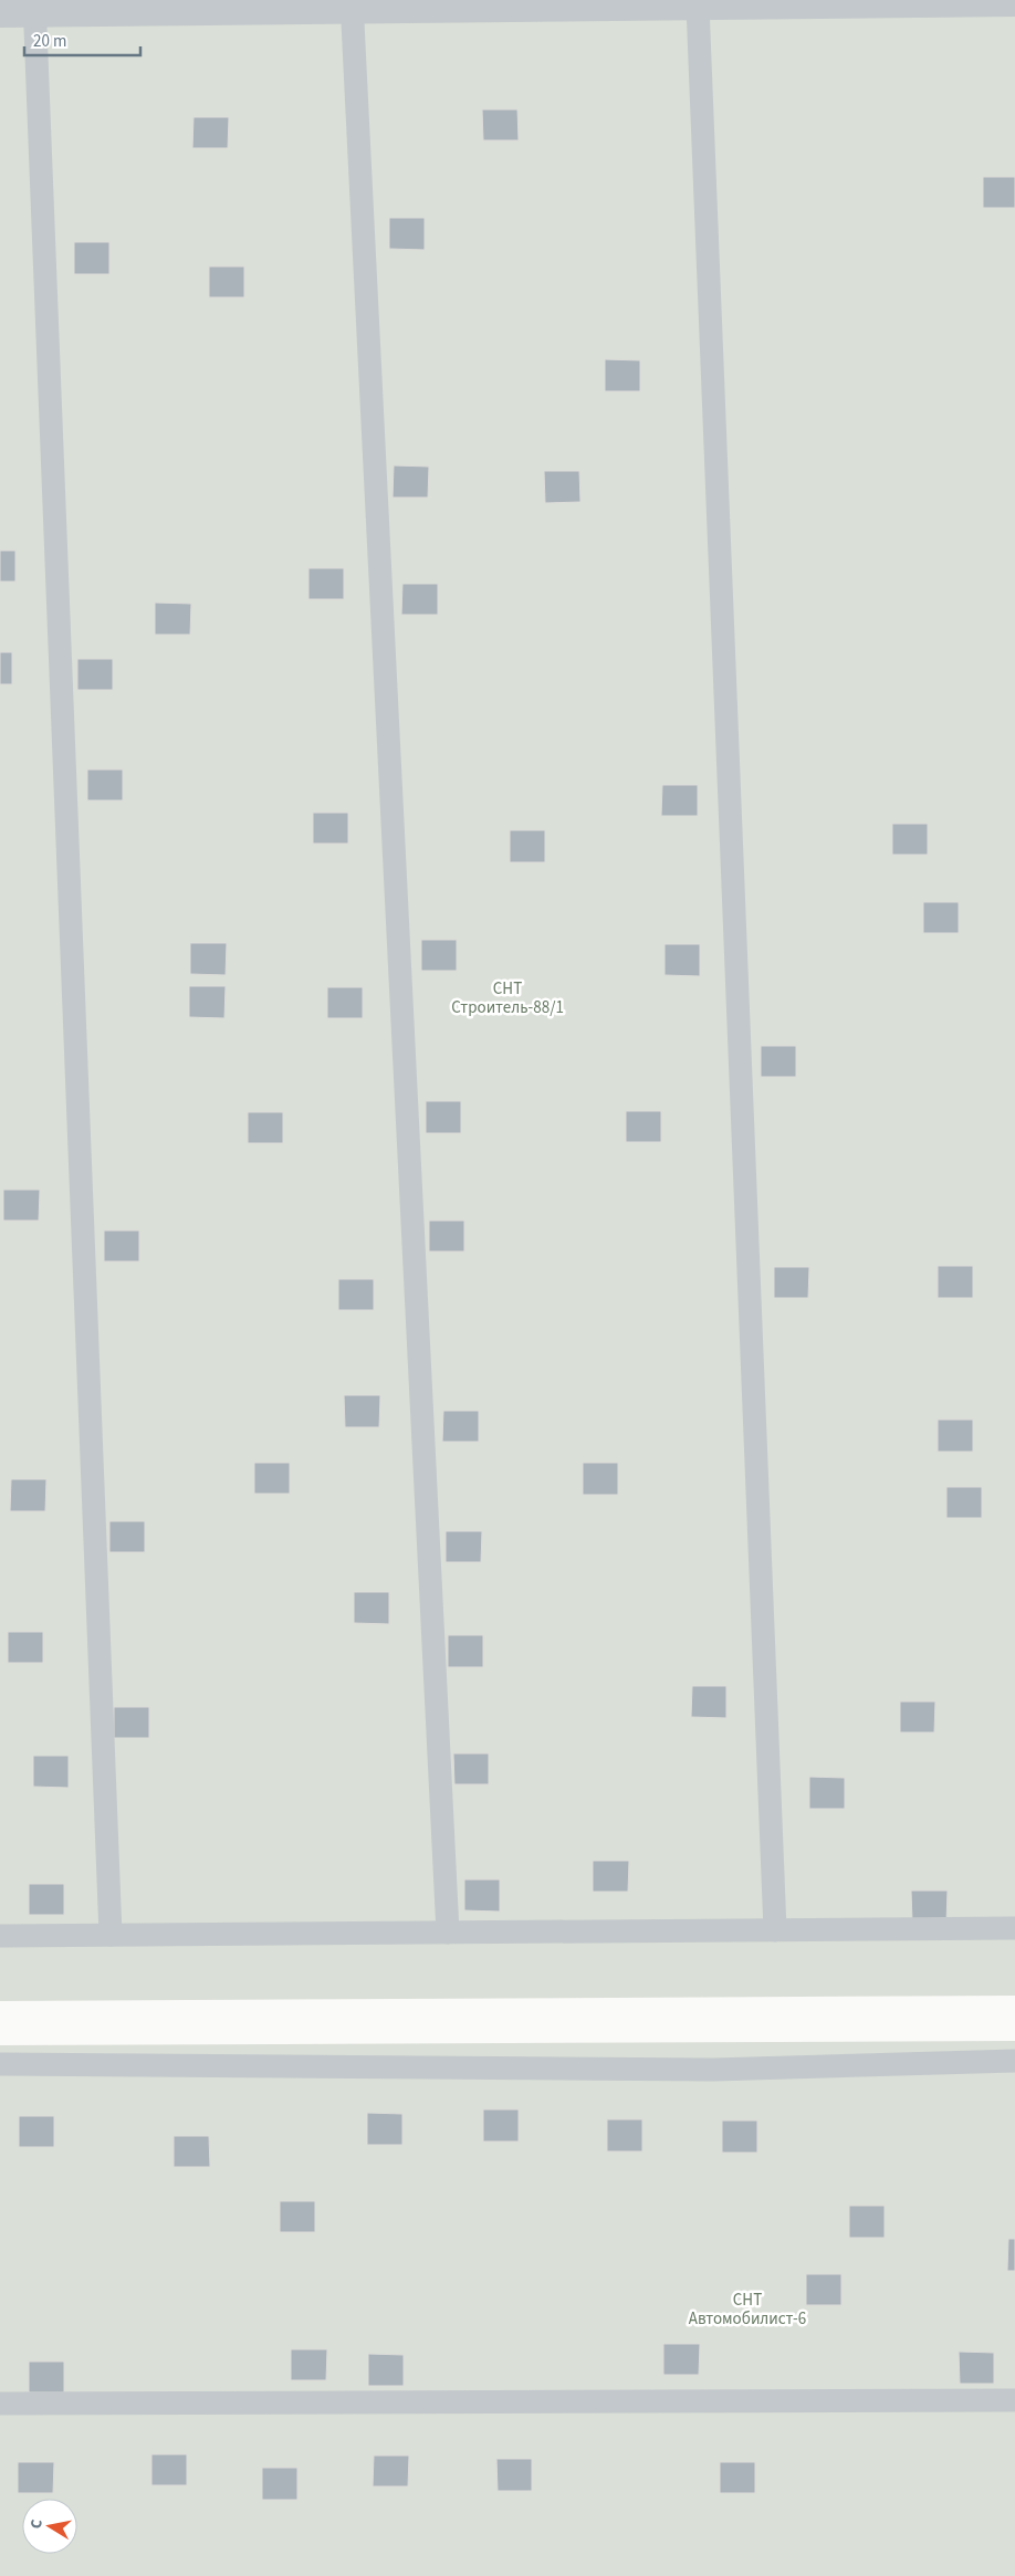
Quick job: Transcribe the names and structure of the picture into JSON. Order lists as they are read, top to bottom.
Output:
{
  "parks": ["СНТ Строитель-88/1", "СНТ Автомобилист-6"],
  "scale_bar": "20 m",
  "north": "left"
}
